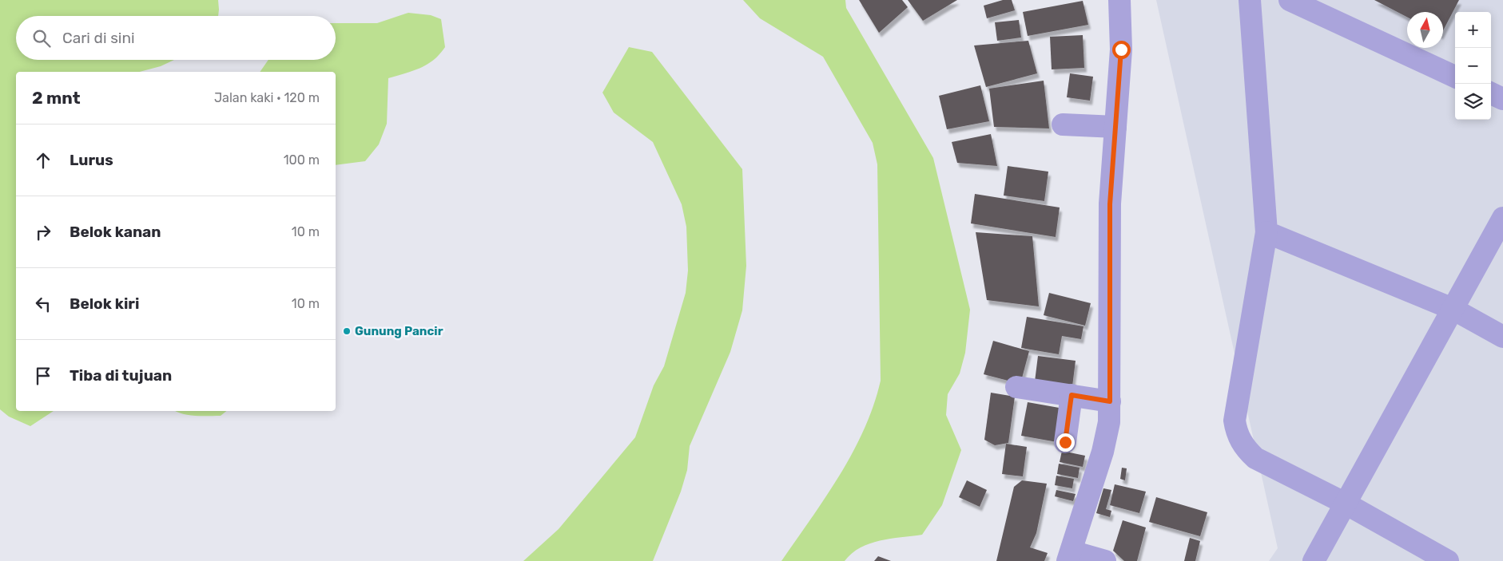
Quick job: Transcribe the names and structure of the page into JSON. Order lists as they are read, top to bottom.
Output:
{
  "places": ["Gunung Pancir"],
  "north": "top",
  "page": {
    "map_buttons": ["+", "−"],
    "search": "Cari di sini",
    "heading": ["2 mnt", "Jalan kaki · 120 m"],
    "list": [
      ["Lurus", "100 m"],
      ["Belok kanan", "10 m"],
      ["Belok kiri", "10 m"],
      "Tiba di tujuan"
    ]
  }
}
